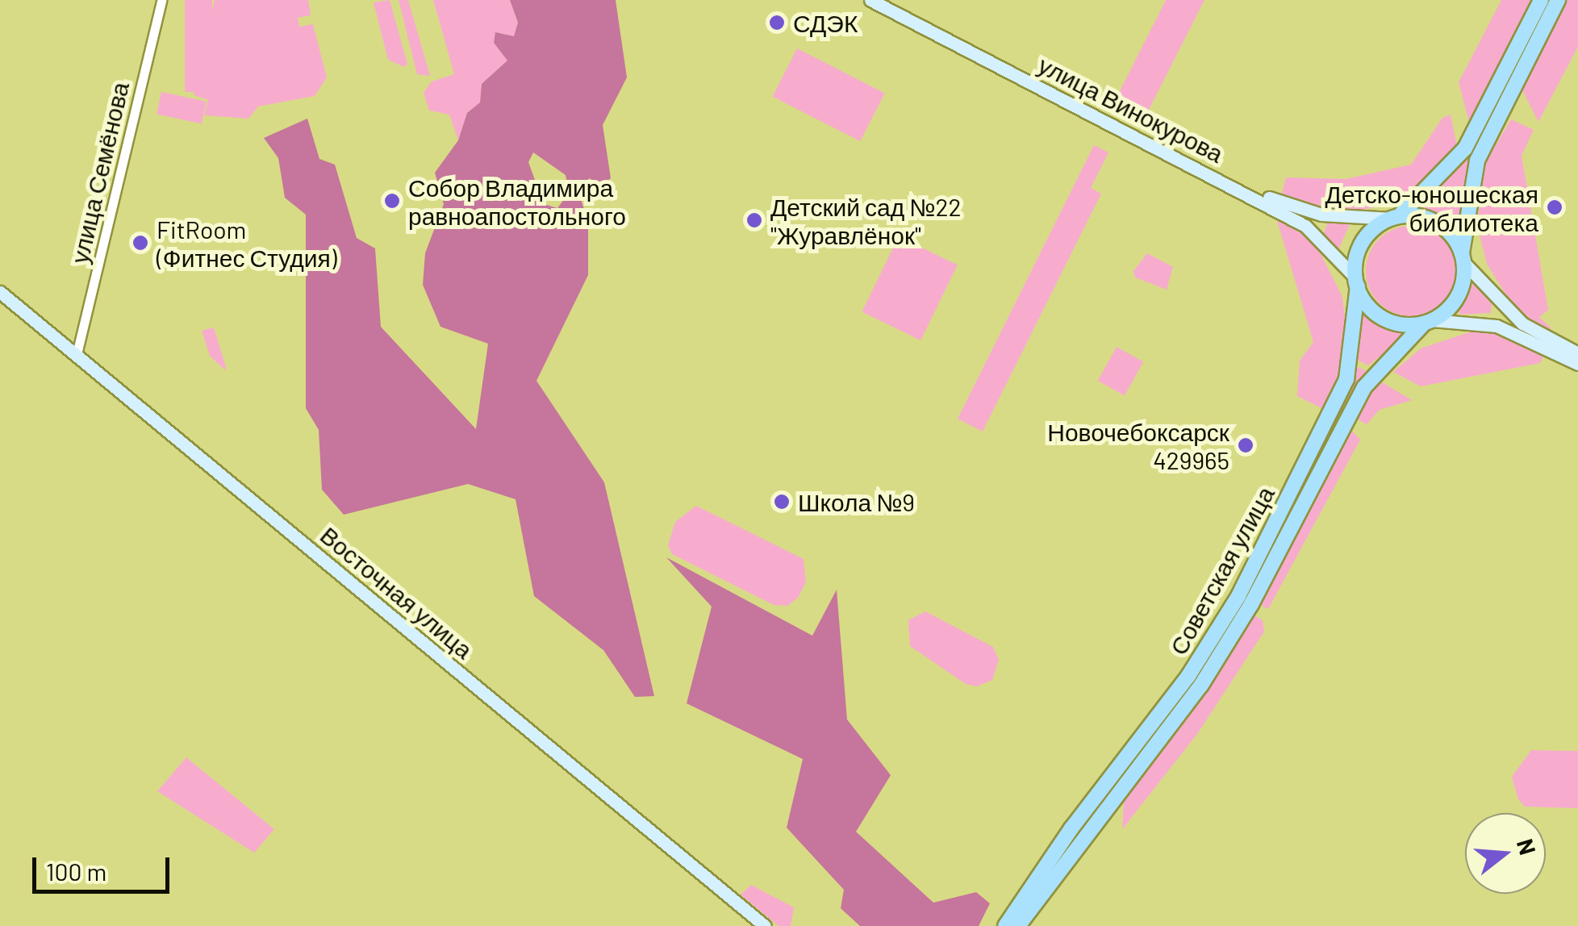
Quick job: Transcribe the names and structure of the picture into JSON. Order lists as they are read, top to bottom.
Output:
{
  "streets": {
    "main road": ["улица Винокурова", "Советская улица", "Восточная улица"],
    "street": ["улица Семёнова"]
  },
  "crossings": [
    ["улица Винокурова", "Советская улица"],
    ["улица Семёнова", "Восточная улица"]
  ],
  "places": [
    "СДЭК",
    "Собор Владимира равноапостольного",
    "Детско-юношеская библиотека",
    "Детский сад №22 \"Журавлёнок\"",
    "FitRoom (Фитнес Студия)",
    "Новочебоксарск 429965",
    "Школа №9"
  ],
  "scale_bar": "100 m",
  "north": "right"
}
